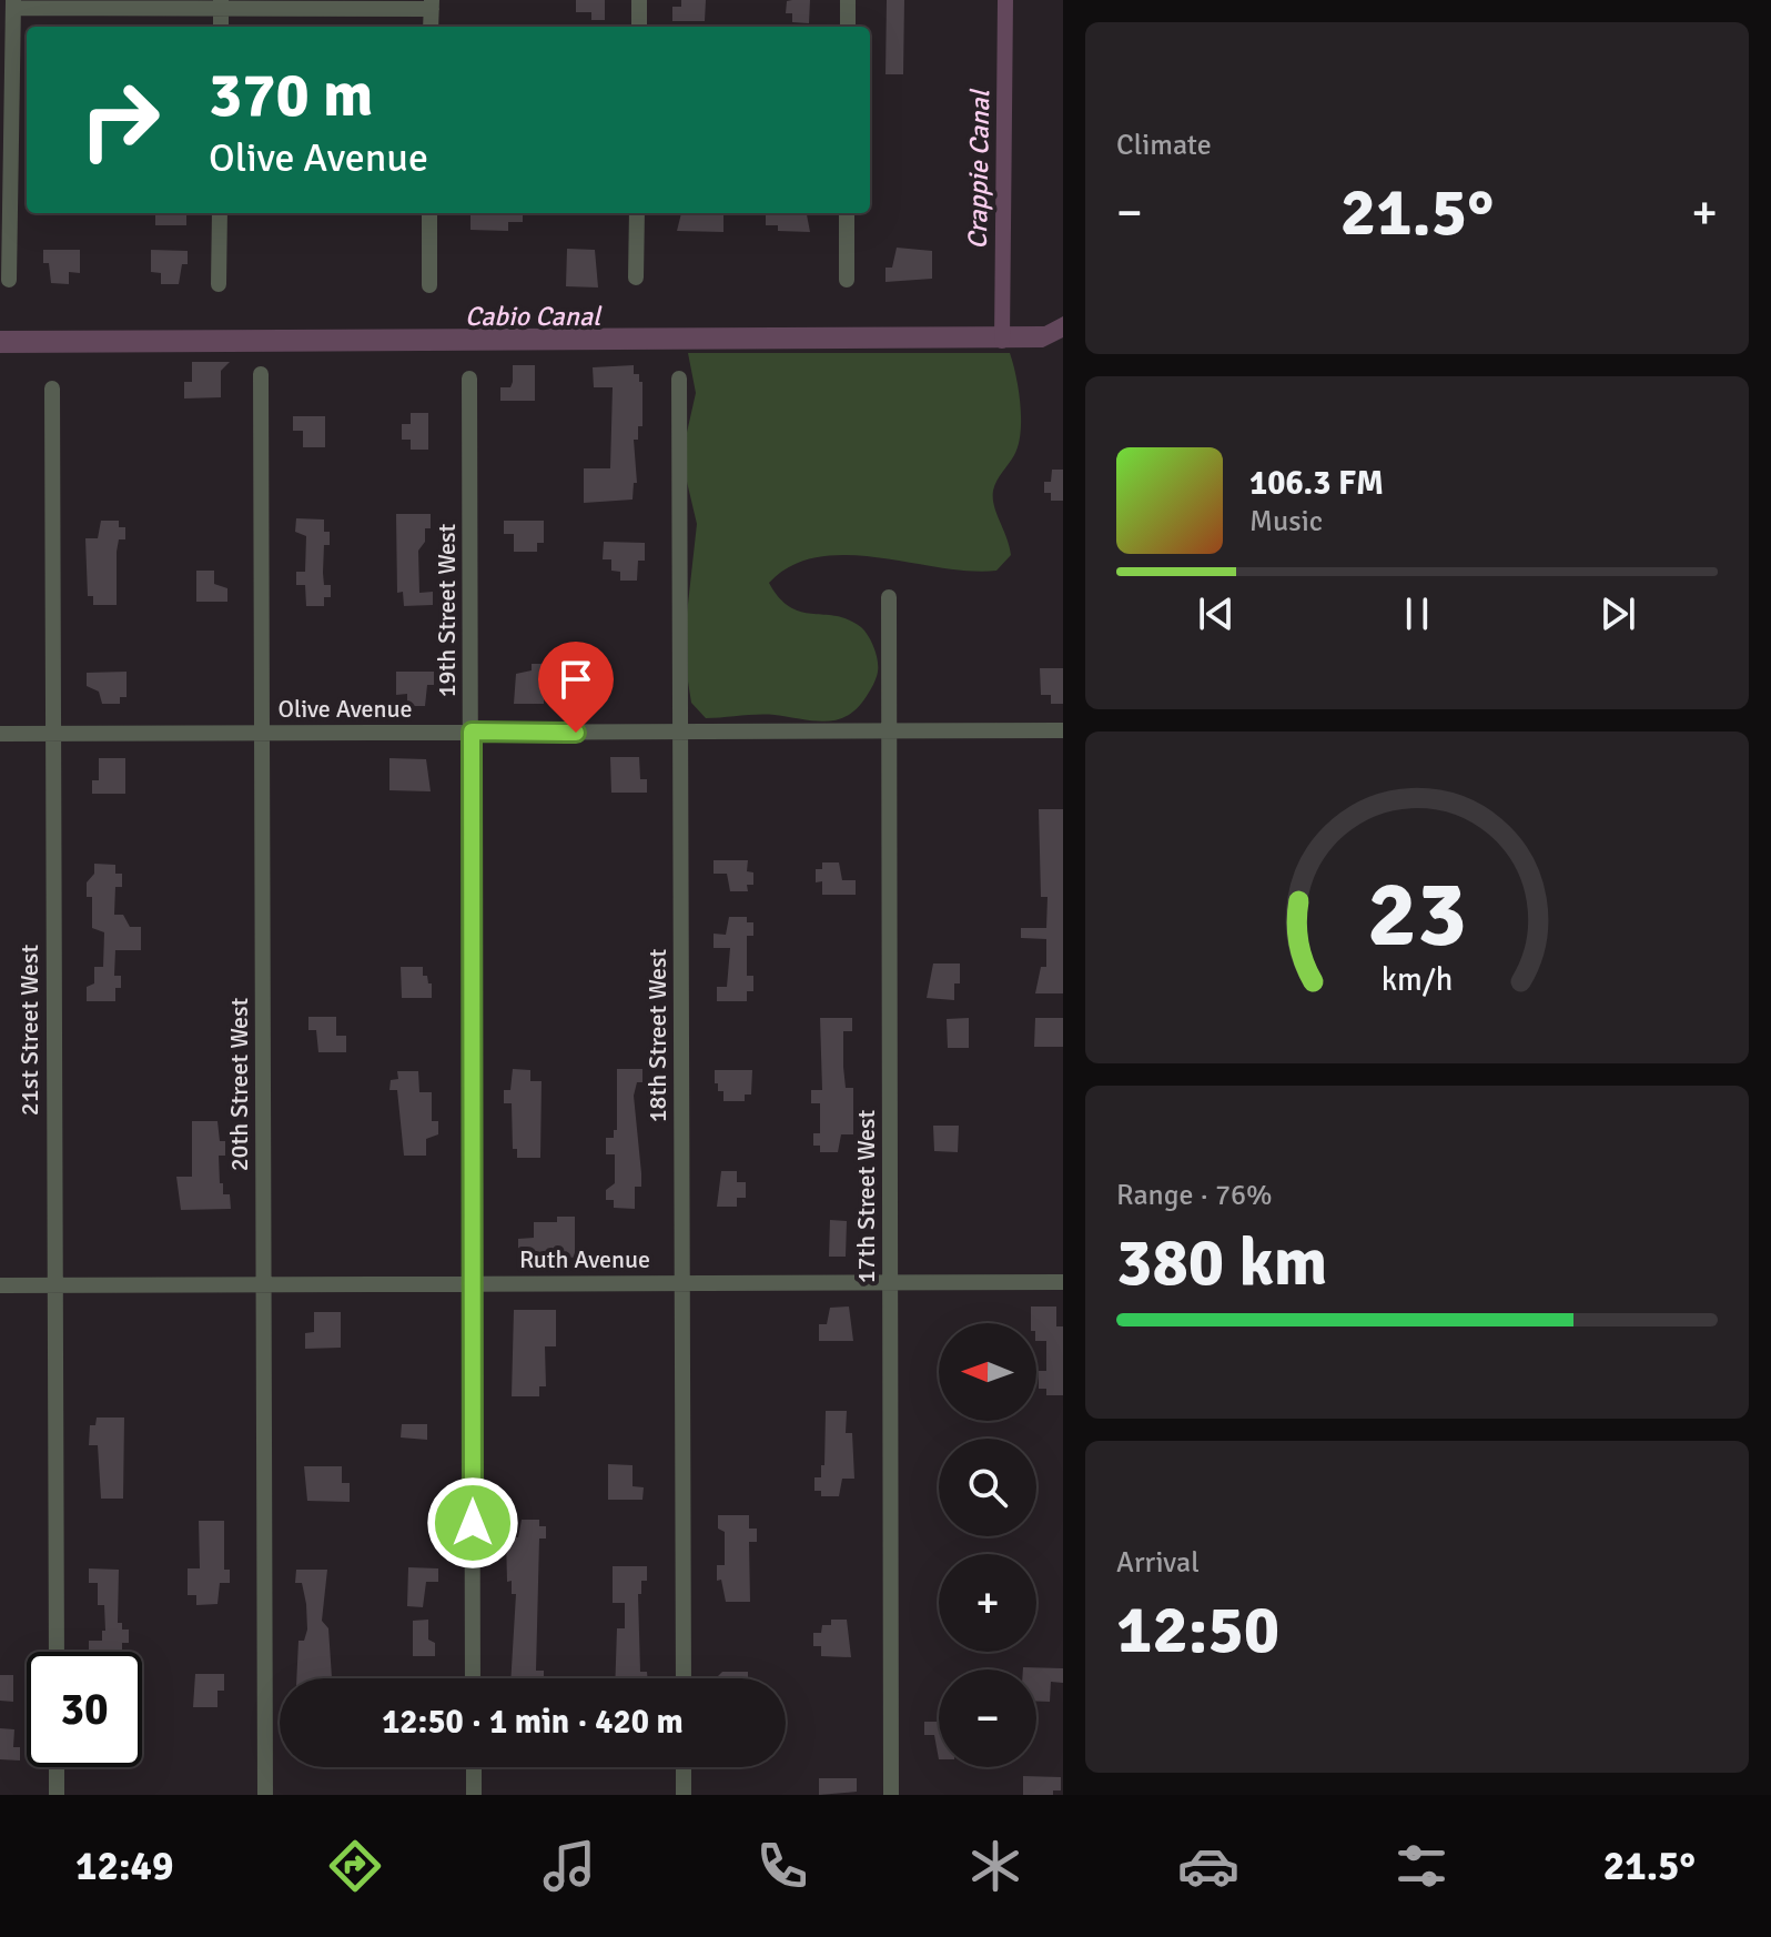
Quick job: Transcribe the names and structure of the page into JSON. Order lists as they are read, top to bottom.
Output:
{
  "streets": {
    "street": [
      "19th Street West",
      "Olive Avenue",
      "21st Street West",
      "18th Street West",
      "20th Street West",
      "17th Street West",
      "Ruth Avenue"
    ]
  },
  "crossings": [
    ["19th Street West", "Olive Avenue"],
    ["19th Street West", "Ruth Avenue"],
    ["Olive Avenue", "21st Street West"],
    ["Olive Avenue", "18th Street West"],
    ["Olive Avenue", "20th Street West"],
    ["Olive Avenue", "17th Street West"],
    ["21st Street West", "Ruth Avenue"],
    ["18th Street West", "Ruth Avenue"],
    ["20th Street West", "Ruth Avenue"],
    ["17th Street West", "Ruth Avenue"]
  ],
  "water": ["Crappie Canal", "Cabio Canal"],
  "north": "left",
  "page": {
    "tile": [
      "Climate",
      ["Range · 76%", "380 km"],
      ["Arrival", "12:50"]
    ],
    "turn": ["370 m", "Olive Avenue"],
    "heat": ["−", "21.5°", "+"],
    "song": ["106.3 FM", "Music"],
    "map_buttons": ["+", "−"],
    "limit": "30",
    "trip": "12:50 · 1 min · 420 m",
    "tabs": ["12:49", "21.5°"],
    "gauge": ["23", "km/h"]
  }
}
